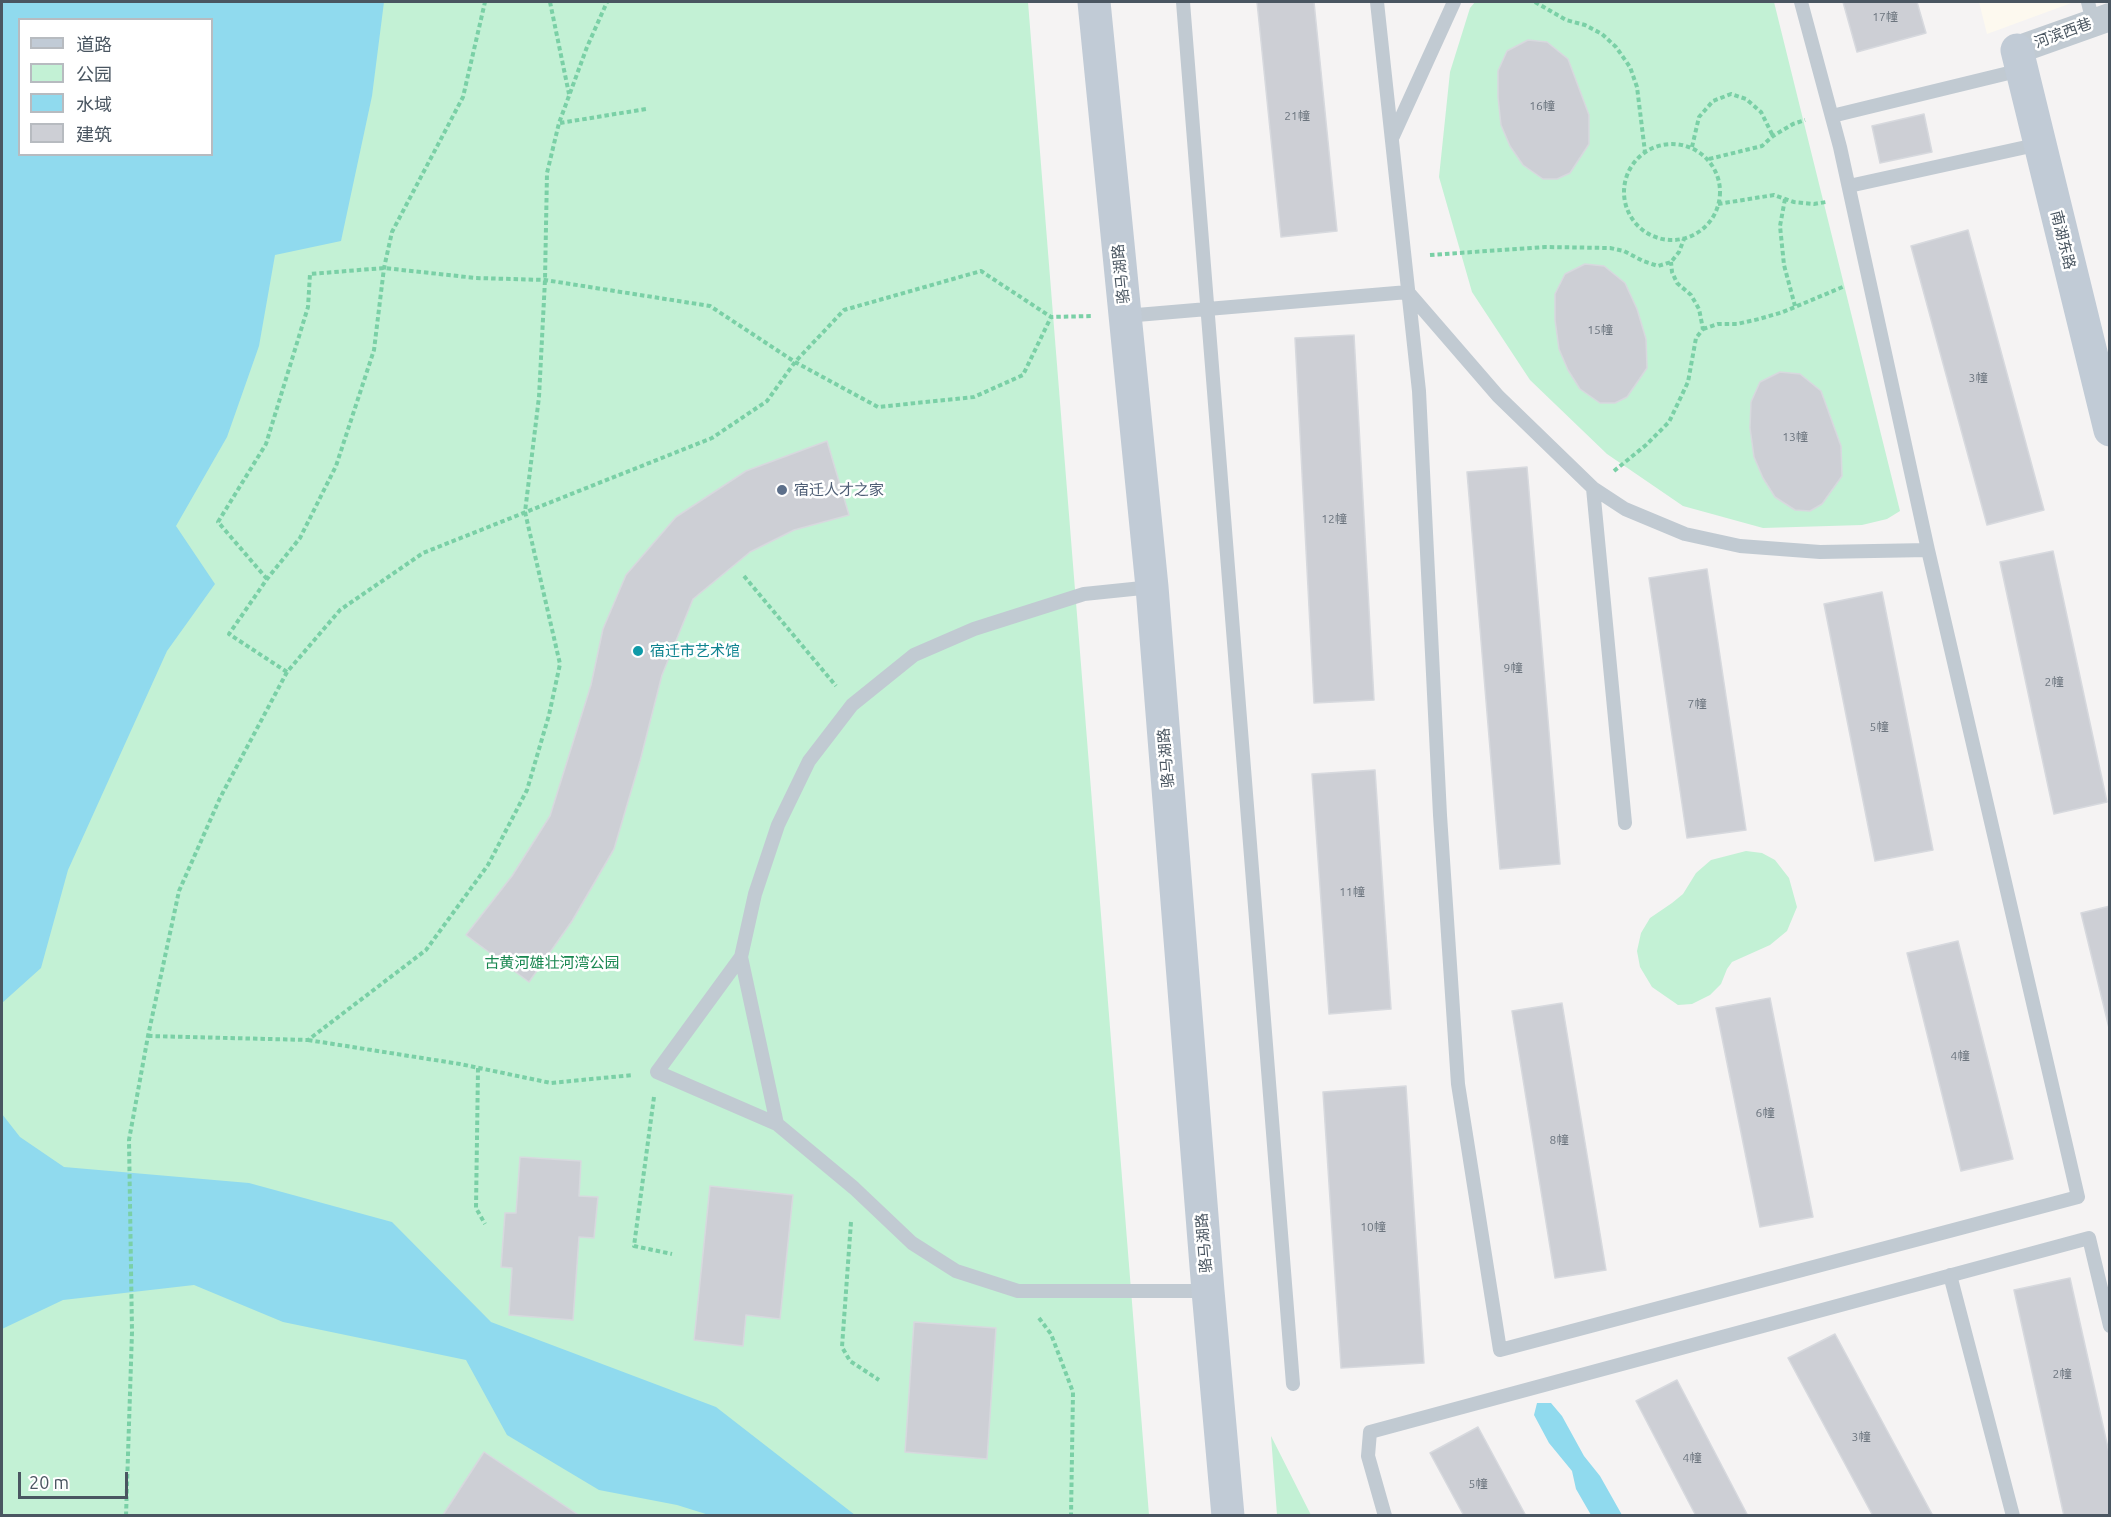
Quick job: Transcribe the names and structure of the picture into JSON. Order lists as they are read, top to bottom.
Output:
{
  "streets": {
    "street": ["河滨西巷", "南湖东路", "骆马湖路"]
  },
  "crossings": [
    ["河滨西巷", "南湖东路"]
  ],
  "parks": ["古黄河雄壮河湾公园"],
  "places": ["宿迁人才之家", "宿迁市艺术馆"],
  "house_numbers": [
    "17幢",
    "16幢",
    "21幢",
    "15幢",
    "3幢",
    "13幢",
    "12幢",
    "9幢",
    "2幢",
    "7幢",
    "5幢",
    "11幢",
    "4幢",
    "6幢",
    "8幢",
    "10幢",
    "2幢",
    "3幢",
    "4幢",
    "5幢"
  ],
  "legend": [
    "道路",
    "公园",
    "水域",
    "建筑"
  ],
  "scale_bar": "20 m"
}
